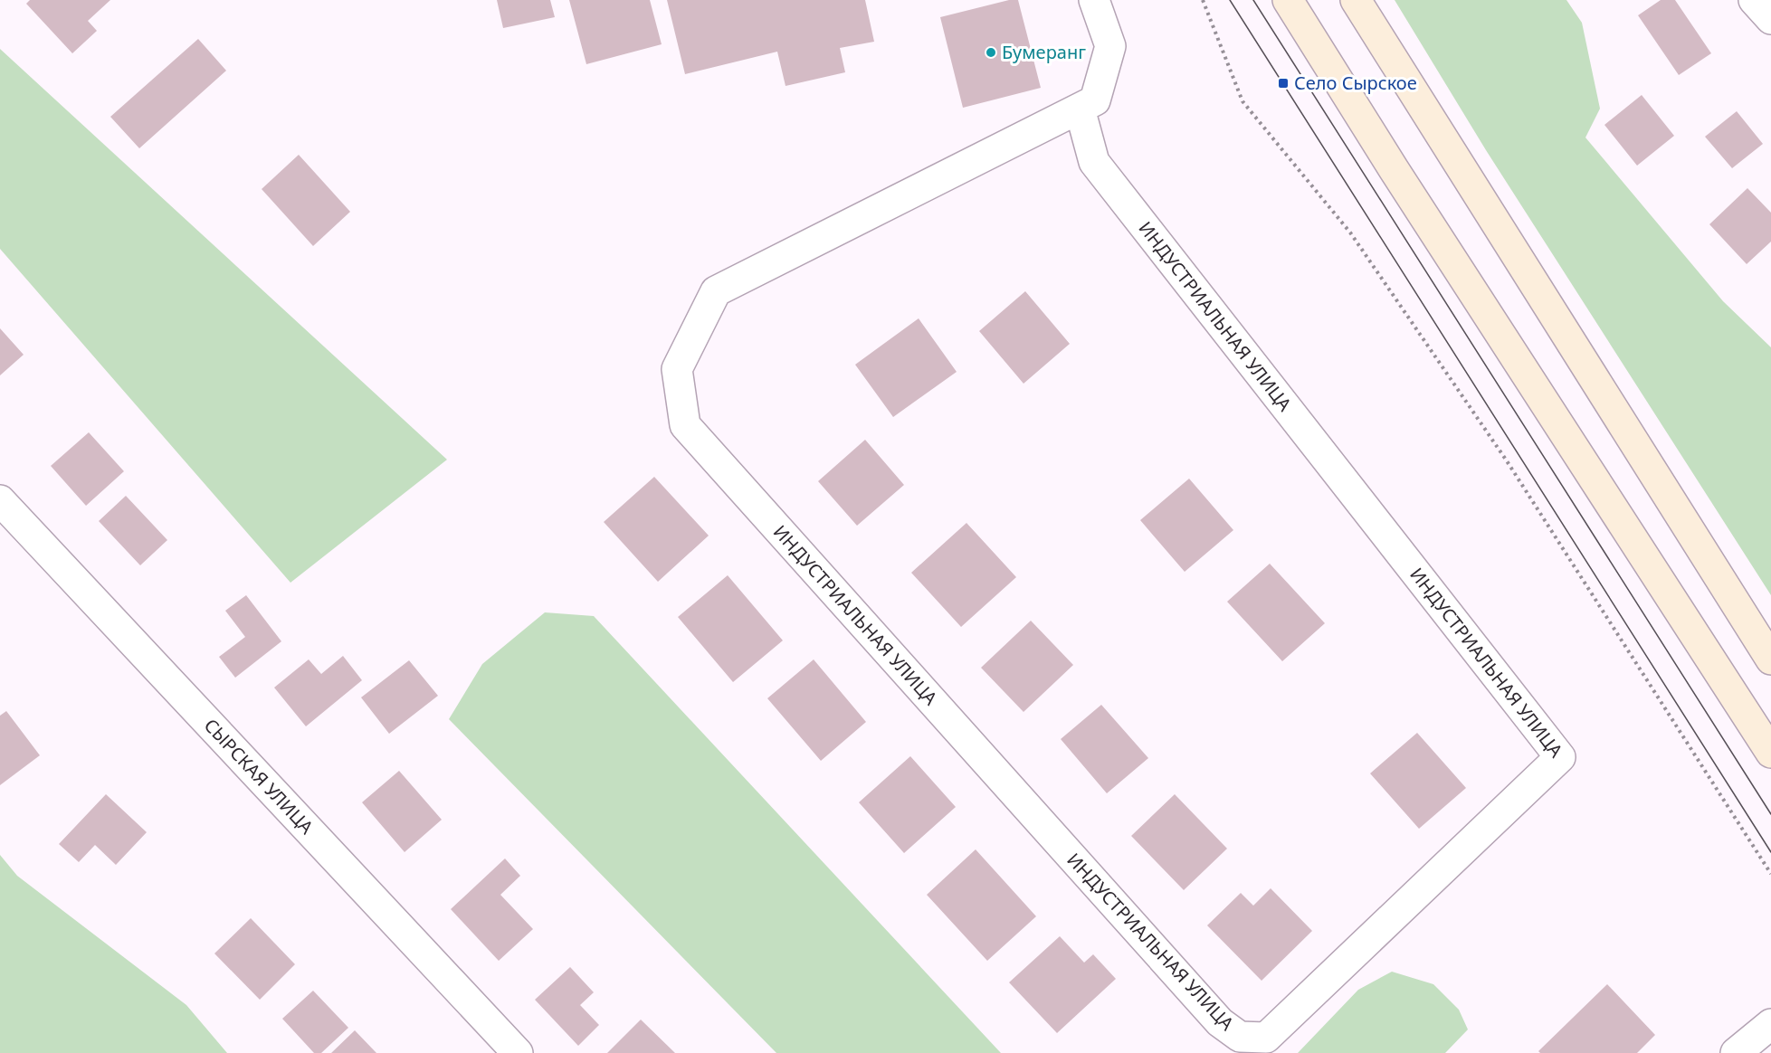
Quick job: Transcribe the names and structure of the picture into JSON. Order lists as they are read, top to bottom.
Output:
{
  "streets": {
    "street": ["ИНДУСТРИАЛЬНАЯ УЛИЦА", "СЫРСКАЯ УЛИЦА"]
  },
  "places": {
    "other": ["Бумеранг"],
    "transit": ["Село Сырское"]
  }
}
